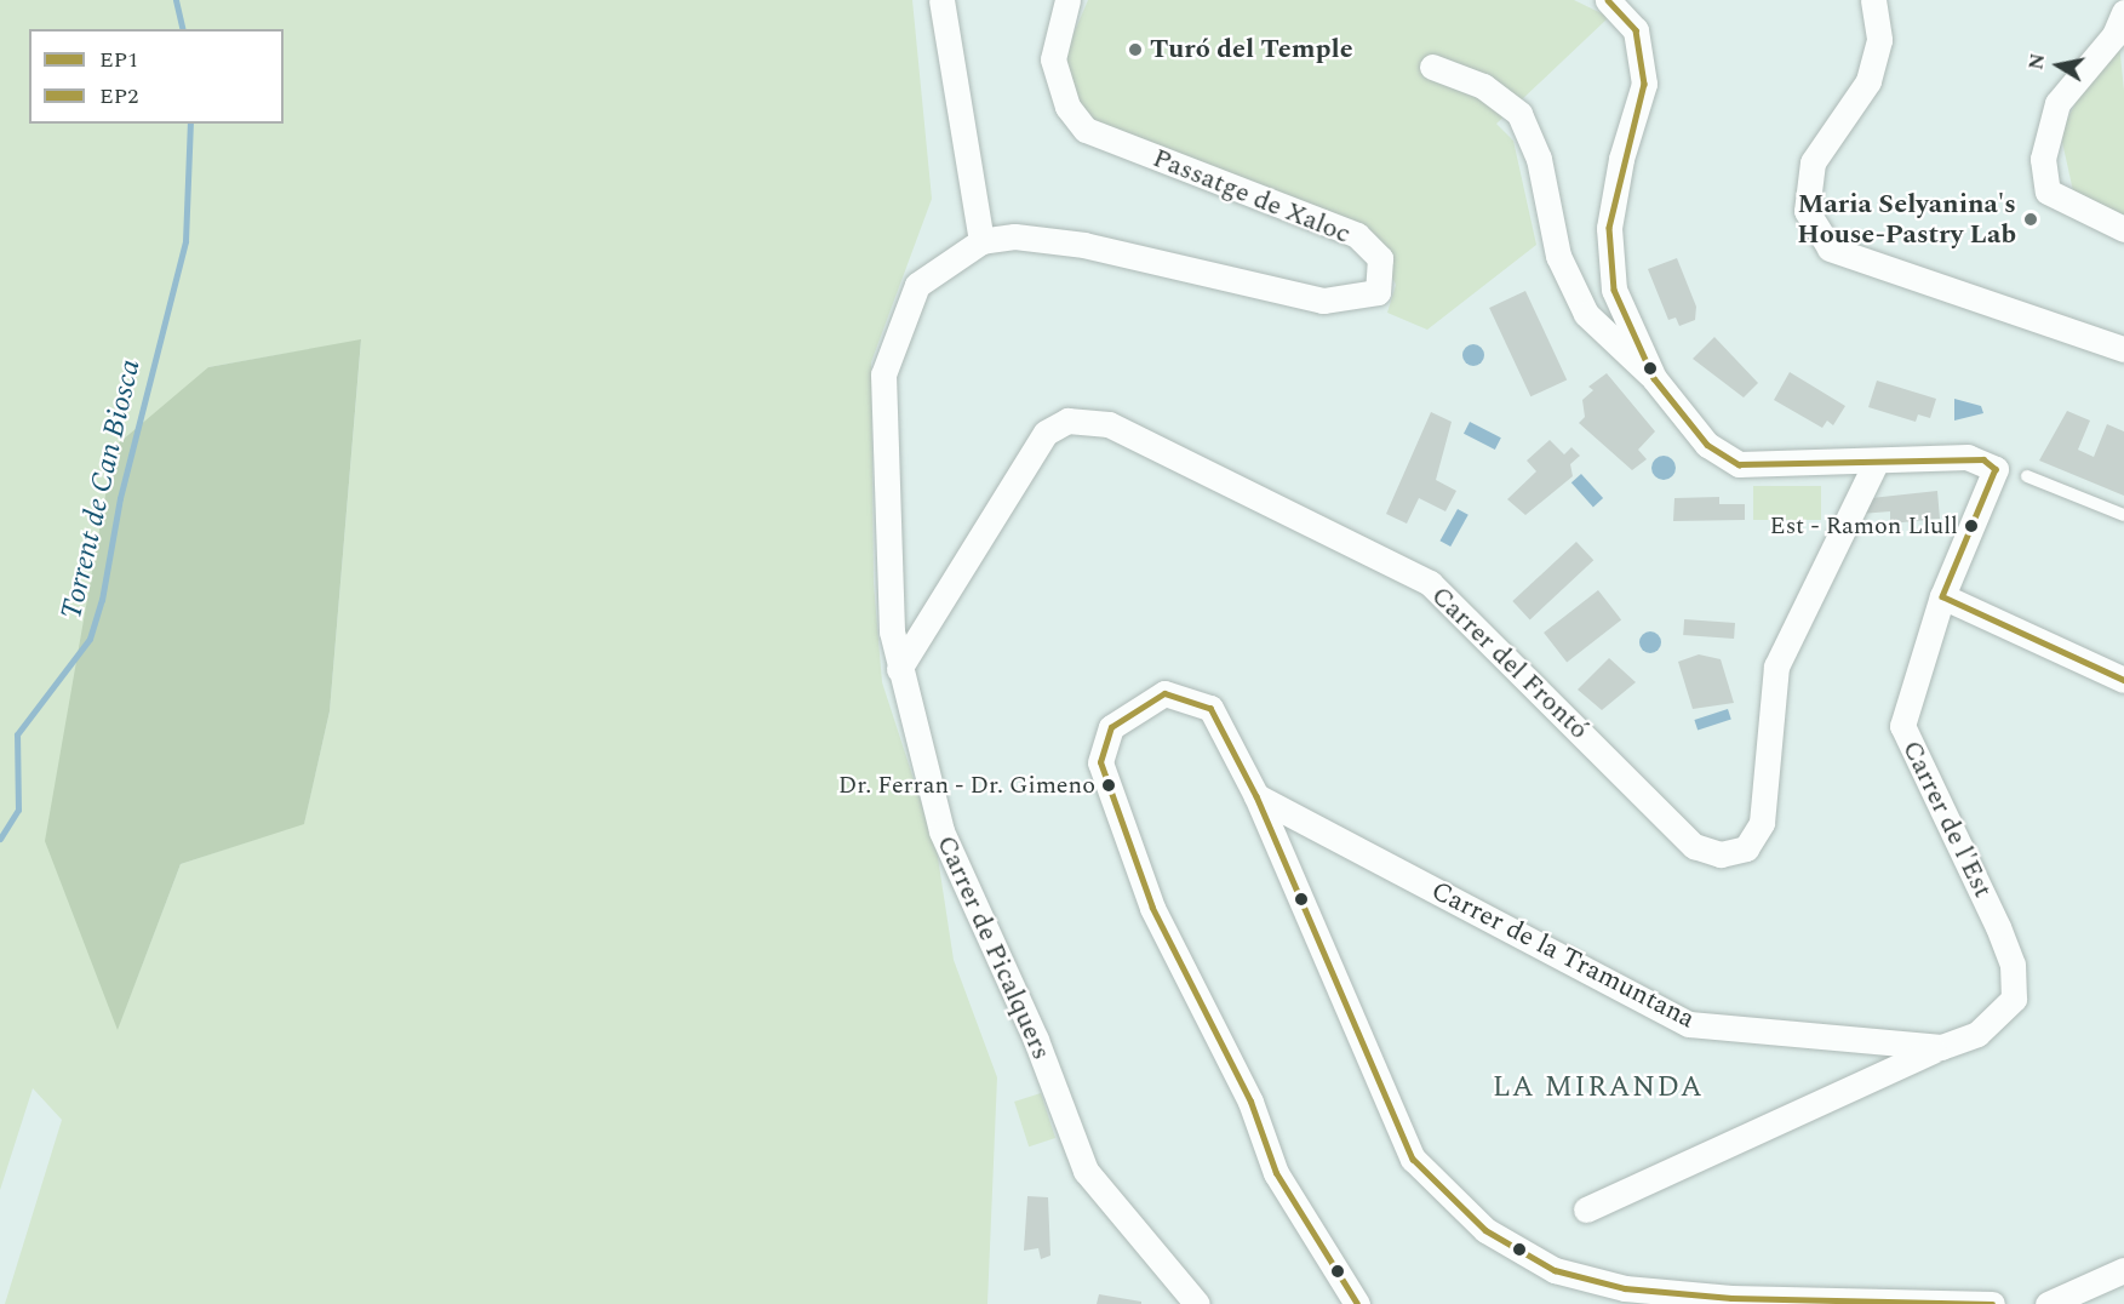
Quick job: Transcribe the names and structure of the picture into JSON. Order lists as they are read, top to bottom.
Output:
{
  "streets": {
    "street": [
      "Passatge de Xaloc",
      "Carrer del Frontó",
      "Carrer de l'Est",
      "Carrer de Picalquers",
      "Carrer de la Tramuntana"
    ]
  },
  "crossings": [
    ["Passatge de Xaloc", "Carrer de Picalquers"],
    ["Carrer del Frontó", "Carrer de l'Est"],
    ["Carrer del Frontó", "Carrer de Picalquers"],
    ["Carrer de l'Est", "Carrer de la Tramuntana"]
  ],
  "districts": ["LA MIRANDA"],
  "water": ["Torrent de Can Biosca"],
  "places": [
    "Turó del Temple",
    "Maria Selyanina's House-Pastry Lab",
    "Est - Ramon Llull",
    "Dr. Ferran - Dr. Gimeno"
  ],
  "lines": ["transit line EP2", "transit line EP1"],
  "legend": ["EP1", "EP2"],
  "north": "left"
}
